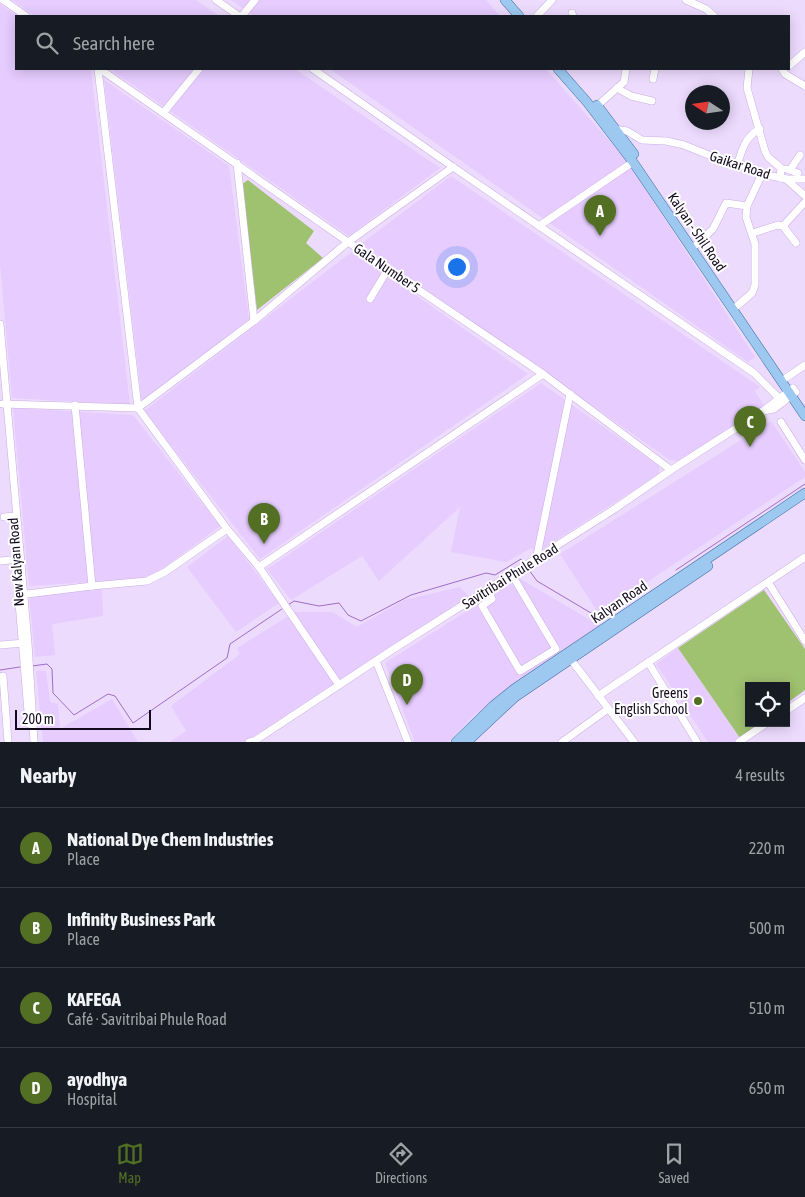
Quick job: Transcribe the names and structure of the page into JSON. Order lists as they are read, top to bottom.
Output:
{
  "streets": {
    "main road": ["Kalyan - Shil Road", "Kalyan Road"],
    "street": [
      "Gaikar Road",
      "Gala Number 5",
      "New Kalyan Road",
      "Savitribai Phule Road"
    ]
  },
  "crossings": [
    ["Gaikar Road", "Kalyan - Shil Road"],
    ["Kalyan - Shil Road", "Savitribai Phule Road"],
    ["Gala Number 5", "Savitribai Phule Road"]
  ],
  "places": ["Greens English School"],
  "scale_bar": "200 m",
  "north": "left",
  "page": {
    "search": "Search here",
    "pins": [
      "A",
      "C",
      "B",
      "D"
    ],
    "scale": "200 m",
    "heading": ["Nearby", "4 results"],
    "list": [
      {
        "mark": "A",
        "name": "National Dye Chem Industries",
        "note": "Place",
        "value": "220 m"
      },
      {
        "mark": "B",
        "name": "Infinity Business Park",
        "note": "Place",
        "value": "500 m"
      },
      {
        "mark": "C",
        "name": "KAFEGA",
        "note": "Café · Savitribai Phule Road",
        "value": "510 m"
      },
      {
        "mark": "D",
        "name": "ayodhya",
        "note": "Hospital",
        "value": "650 m"
      }
    ],
    "nav": ["Map", "Directions", "Saved"]
  }
}
